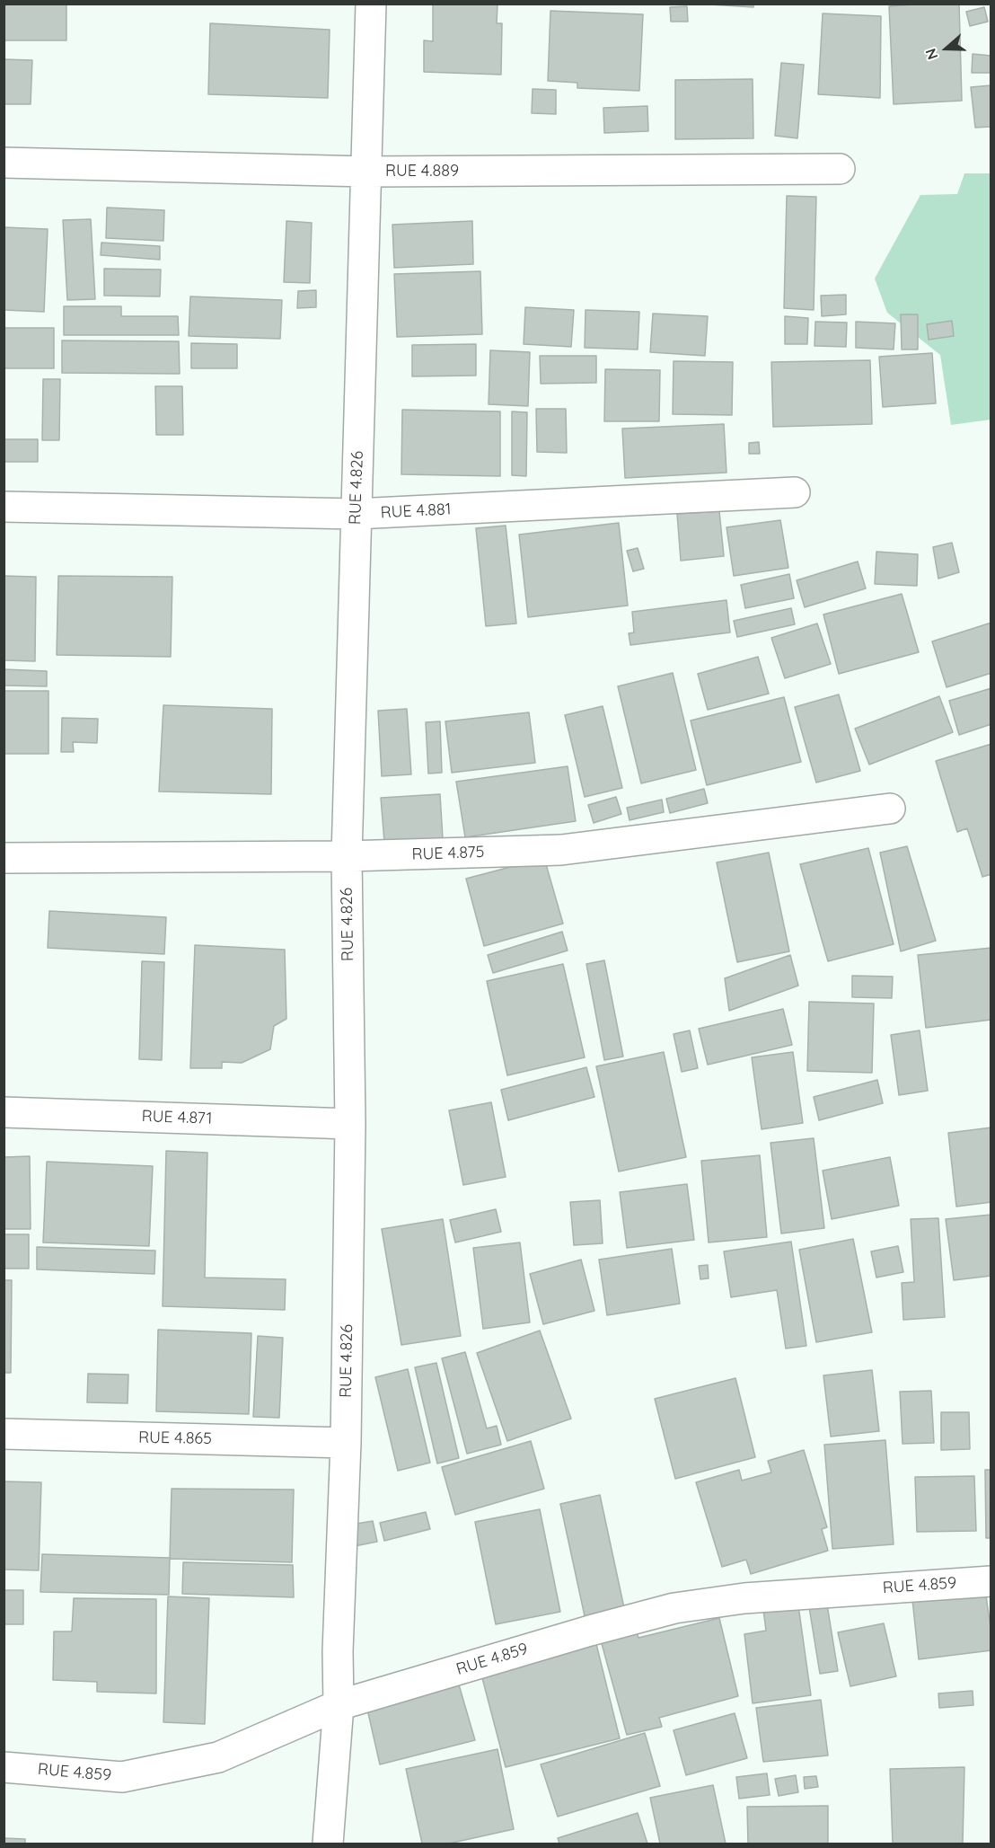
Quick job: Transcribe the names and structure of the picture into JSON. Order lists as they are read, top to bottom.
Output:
{
  "streets": {
    "street": [
      "RUE 4.889",
      "RUE 4.826",
      "RUE 4.881",
      "RUE 4.875",
      "RUE 4.871",
      "RUE 4.865",
      "RUE 4.859"
    ]
  },
  "crossings": [
    ["RUE 4.889", "RUE 4.826"],
    ["RUE 4.826", "RUE 4.881"],
    ["RUE 4.826", "RUE 4.875"],
    ["RUE 4.826", "RUE 4.871"],
    ["RUE 4.826", "RUE 4.865"],
    ["RUE 4.826", "RUE 4.859"]
  ],
  "north": "left"
}
